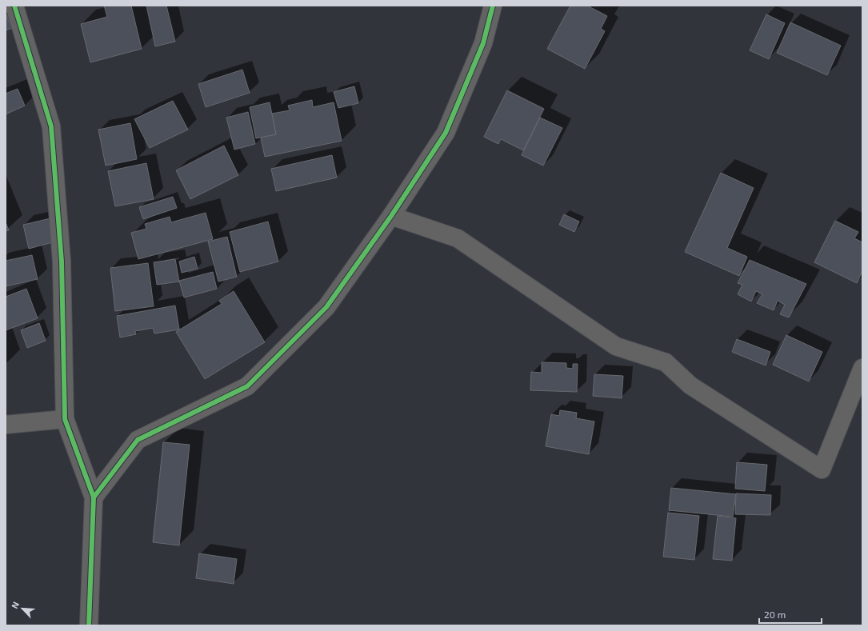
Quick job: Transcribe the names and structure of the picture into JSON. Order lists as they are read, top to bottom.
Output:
{
  "scale_bar": "20 m",
  "north": "top left"
}
